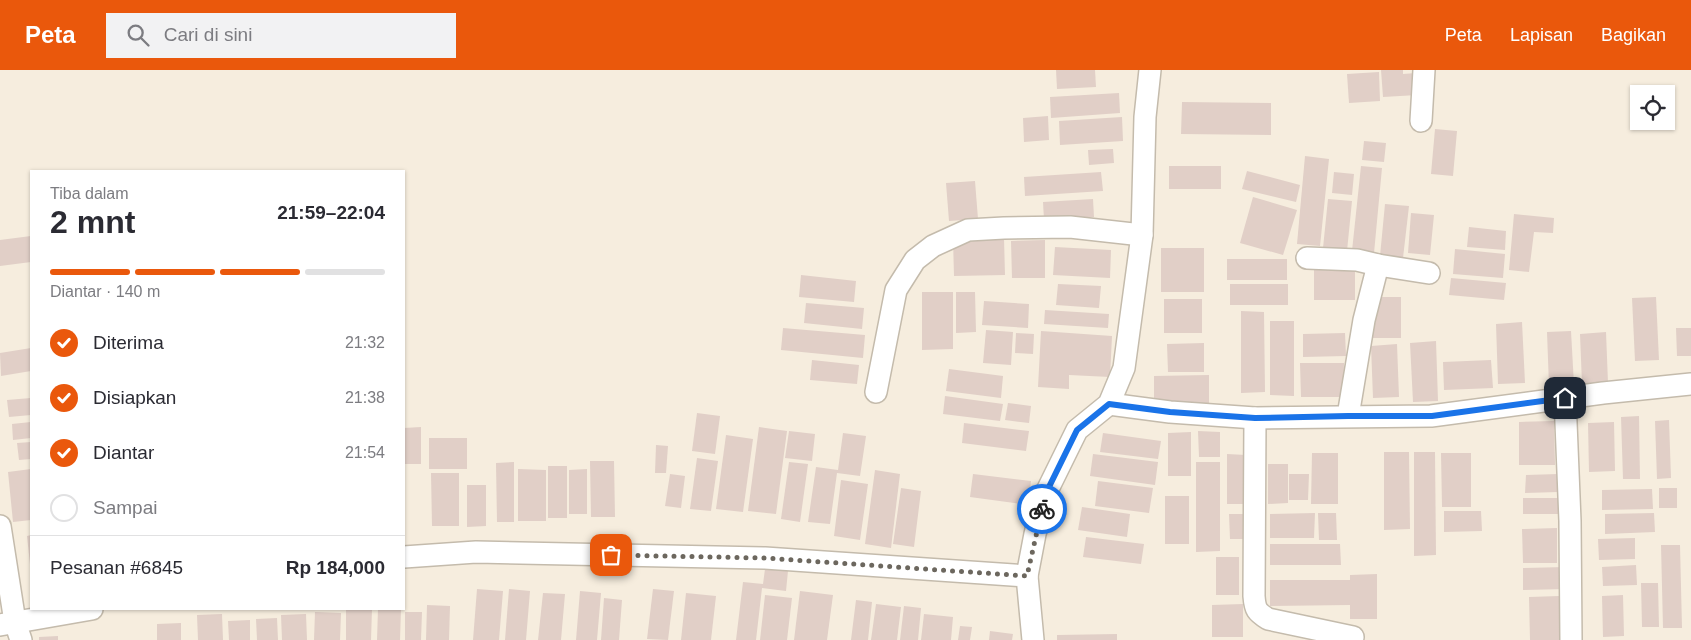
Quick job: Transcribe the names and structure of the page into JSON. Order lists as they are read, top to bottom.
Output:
{
  "page": {
    "header": "Peta",
    "search": "Cari di sini",
    "nav": ["Peta", "Lapisan", "Bagikan"],
    "heading": ["2 mnt", "Tiba dalam", "21:59–22:04"],
    "panel": ["Pesanan #6845", "Rp 184,000"],
    "bar": "Diantar · 140 m",
    "list": [
      ["Diterima", "21:32"],
      ["Disiapkan", "21:38"],
      ["Diantar", "21:54"],
      "Sampai"
    ]
  }
}
